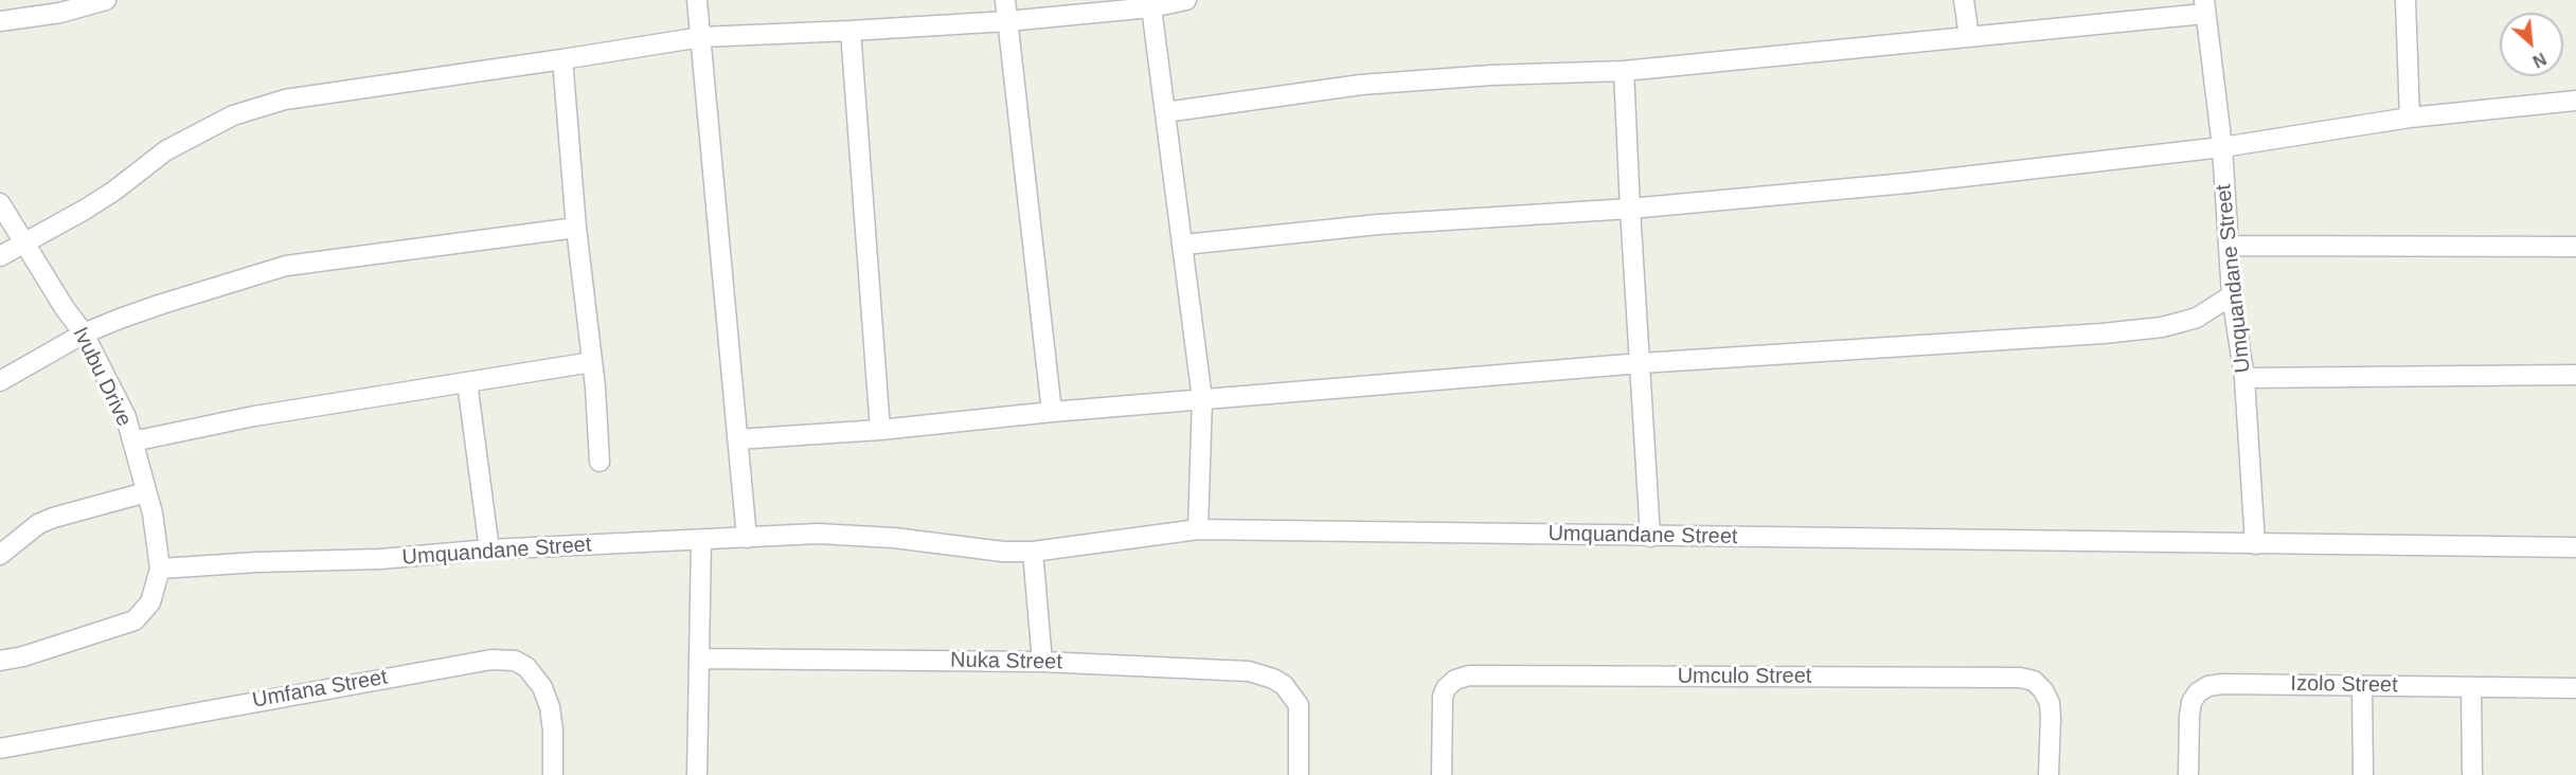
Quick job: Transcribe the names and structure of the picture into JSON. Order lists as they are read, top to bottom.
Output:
{
  "streets": {
    "street": [
      "Umquandane Street",
      "Ivubu Drive",
      "Nuka Street",
      "Umculo Street",
      "Izolo Street",
      "Umfana Street"
    ]
  },
  "crossings": [
    ["Umquandane Street", "Ivubu Drive"]
  ],
  "north": "bottom right"
}
